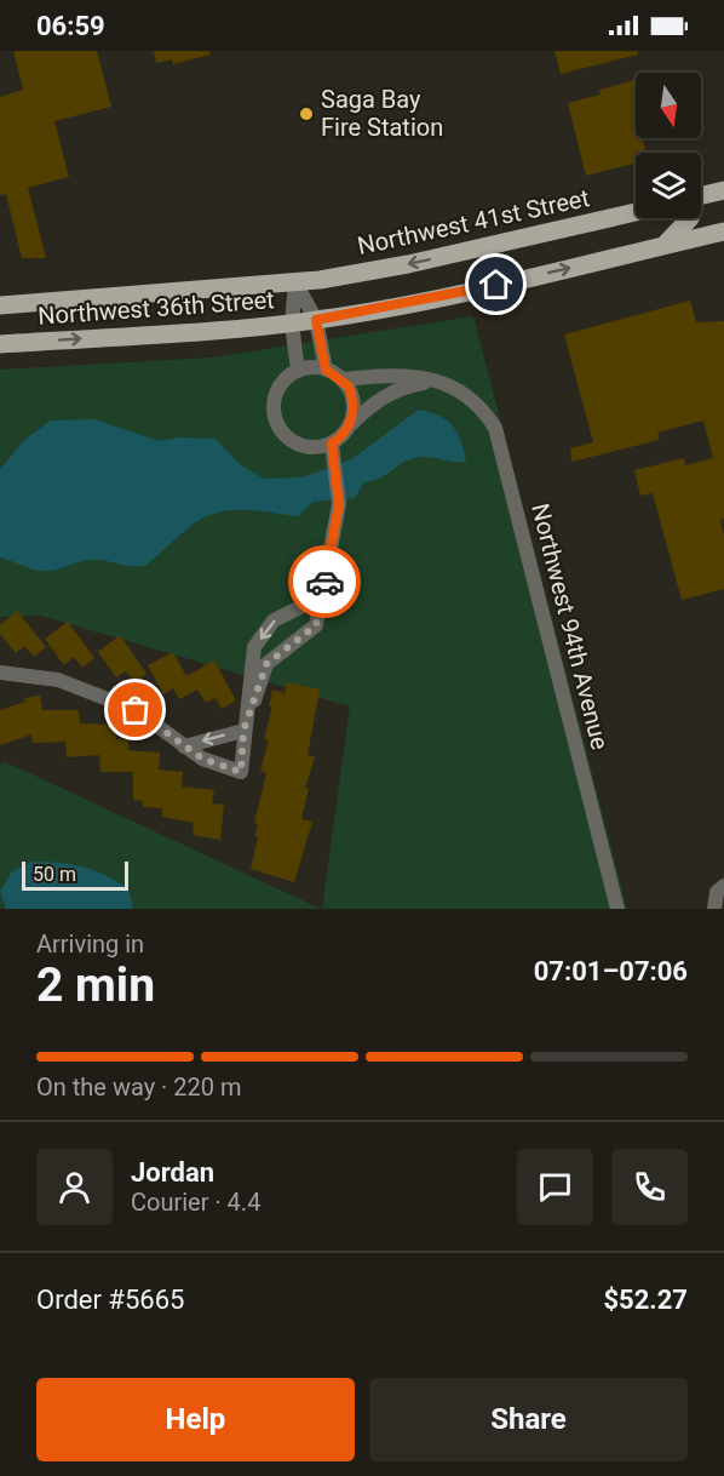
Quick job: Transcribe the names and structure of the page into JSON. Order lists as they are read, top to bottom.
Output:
{
  "streets": {
    "main road": ["Northwest 41st Street", "Northwest 36th Street"],
    "street": ["Northwest 94th Avenue"]
  },
  "crossings": [
    ["Northwest 41st Street", "Northwest 36th Street"]
  ],
  "places": ["Saga Bay Fire Station"],
  "scale_bar": "50 m",
  "north": "bottom",
  "page": {
    "status": "06:59",
    "scale": "50 m",
    "heading": ["2 min", "Arriving in", "07:01–07:06"],
    "panel": [
      "Jordan",
      "Courier · 4.4",
      "Order #5665",
      "$52.27"
    ],
    "bar": "On the way · 220 m",
    "buttons": ["Help", "Share"]
  }
}
